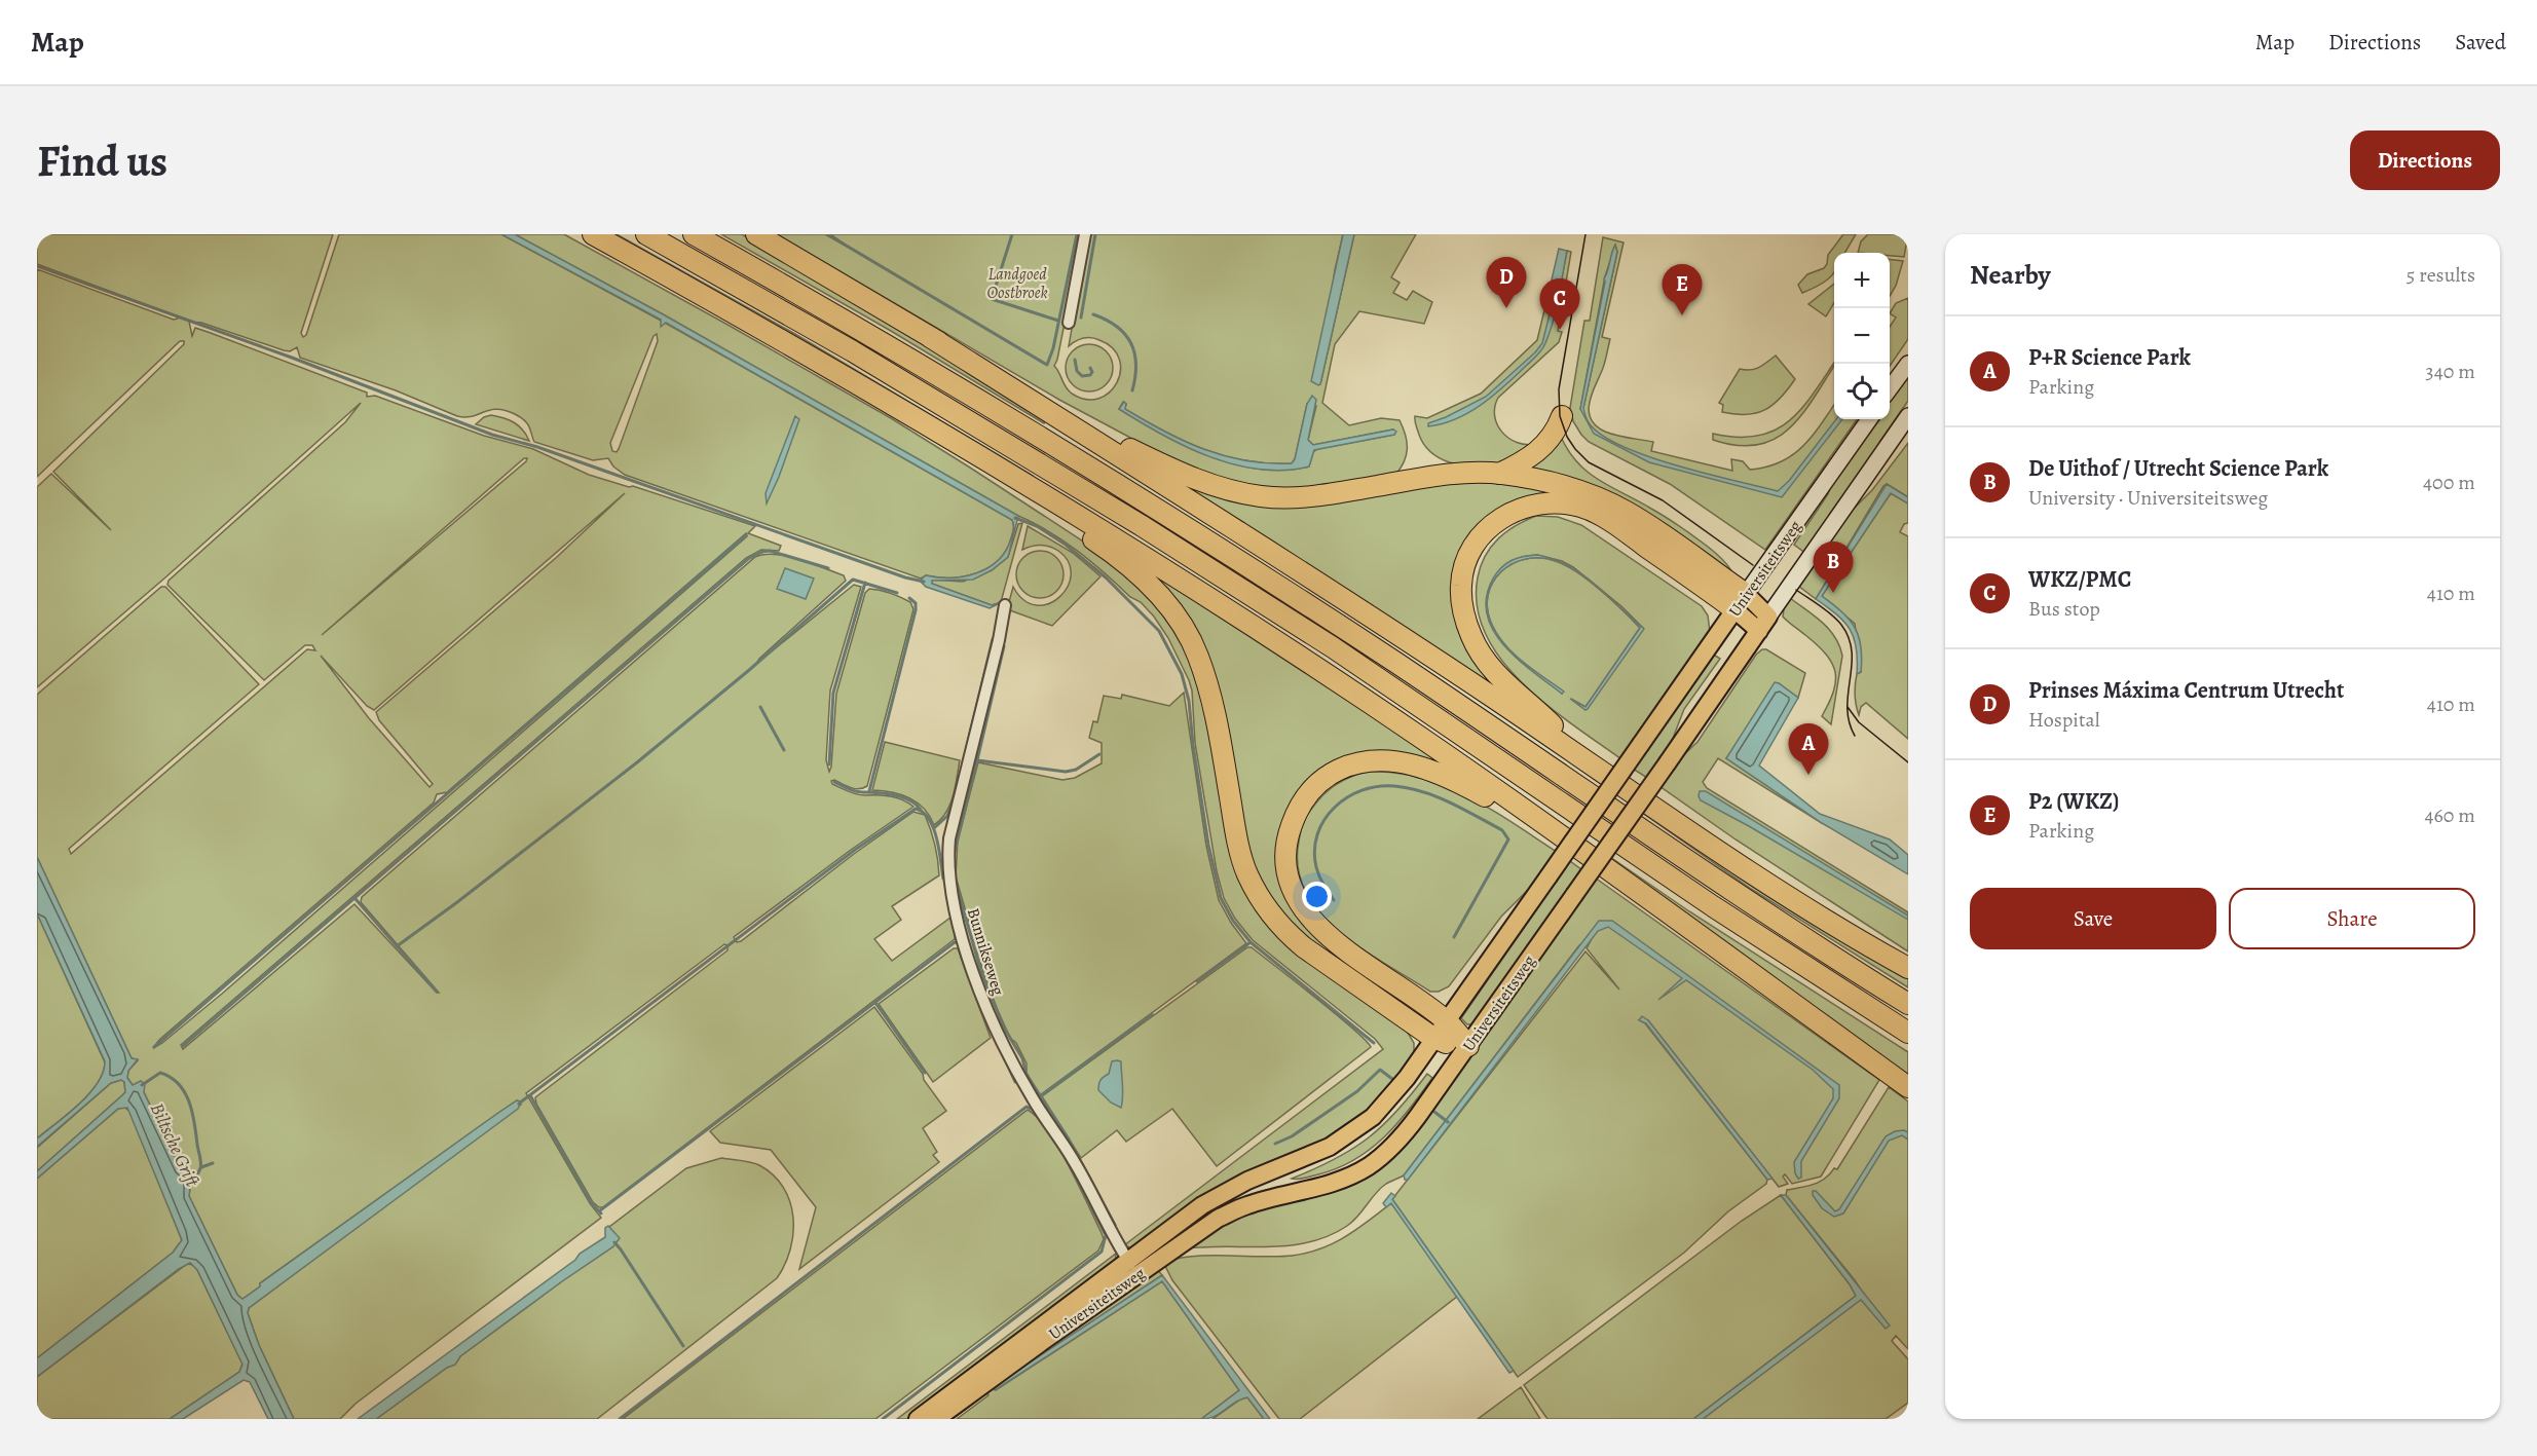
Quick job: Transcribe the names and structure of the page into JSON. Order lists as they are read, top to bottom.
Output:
{
  "streets": {
    "main road": ["Universiteitsweg"],
    "street": ["Bunnikseweg"]
  },
  "crossings": [
    ["Universiteitsweg", "Bunnikseweg"]
  ],
  "water": ["Biltsche Grift"],
  "parks": ["Landgoed Oostbroek"],
  "page": {
    "header": "Map",
    "nav": ["Map", "Directions", "Saved"],
    "buttons": [
      "Directions",
      ["Save", "Share"]
    ],
    "title": "Find us",
    "heading": ["Nearby", "5 results"],
    "map_buttons": ["+", "−"],
    "pins": [
      "D",
      "E",
      "C",
      "B",
      "A"
    ],
    "list": [
      {
        "mark": "A",
        "name": "P+R Science Park",
        "note": "Parking",
        "value": "340 m"
      },
      {
        "mark": "B",
        "name": "De Uithof / Utrecht Science Park",
        "note": "University · Universiteitsweg",
        "value": "400 m"
      },
      {
        "mark": "C",
        "name": "WKZ/PMC",
        "note": "Bus stop",
        "value": "410 m"
      },
      {
        "mark": "D",
        "name": "Prinses Máxima Centrum Utrecht",
        "note": "Hospital",
        "value": "410 m"
      },
      {
        "mark": "E",
        "name": "P2 (WKZ)",
        "note": "Parking",
        "value": "460 m"
      }
    ]
  }
}
